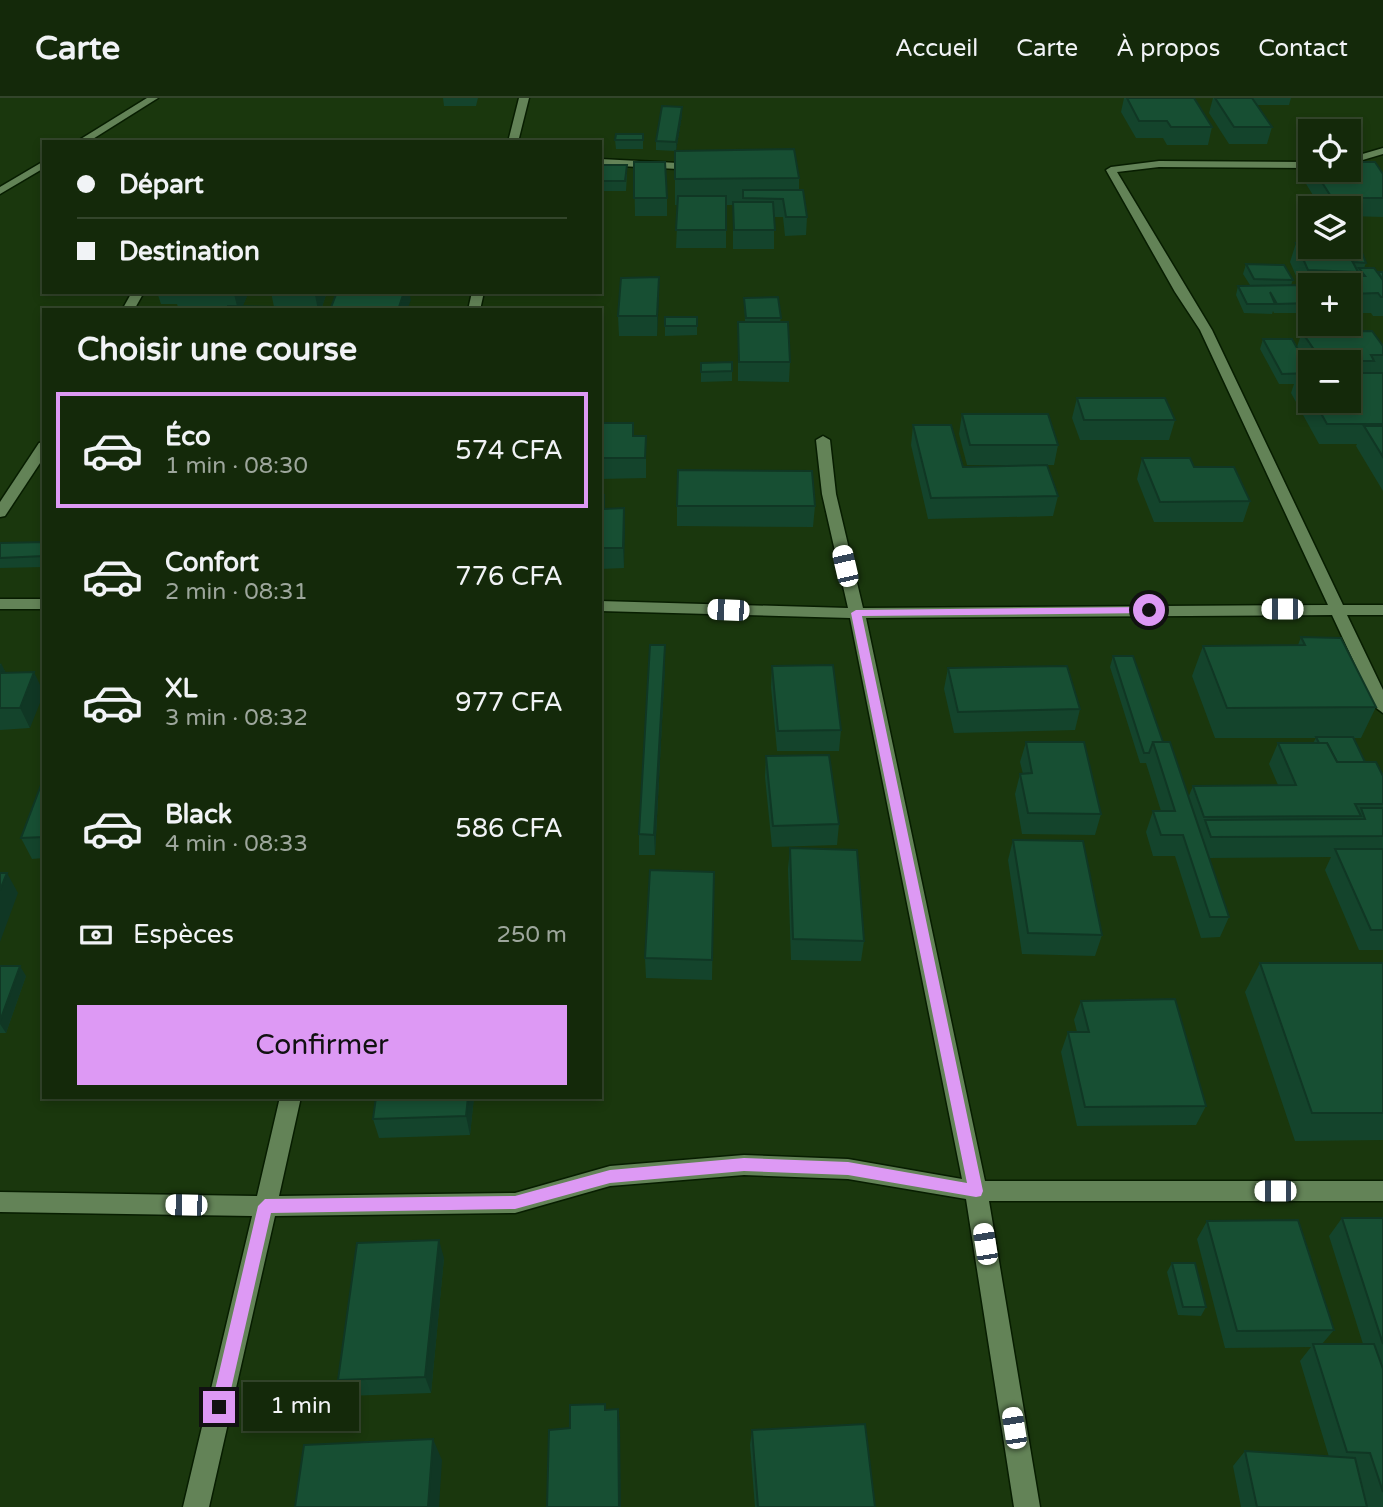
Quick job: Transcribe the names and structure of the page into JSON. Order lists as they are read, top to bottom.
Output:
{
  "page": {
    "header": "Carte",
    "nav": [
      "Accueil",
      "Carte",
      "À propos",
      "Contact"
    ],
    "map_buttons": ["+", "−"],
    "banner": ["Départ", "Destination"],
    "heading": "Choisir une course",
    "list": [
      {
        "name": "Éco",
        "note": "1 min · 08:30",
        "value": "574 CFA"
      },
      {
        "name": "Confort",
        "note": "2 min · 08:31",
        "value": "776 CFA"
      },
      {
        "name": "XL",
        "note": "3 min · 08:32",
        "value": "977 CFA"
      },
      {
        "name": "Black",
        "note": "4 min · 08:33",
        "value": "586 CFA"
      }
    ],
    "pay": ["Espèces", "250 m"],
    "buttons": "Confirmer",
    "bubble": "1 min"
  }
}
